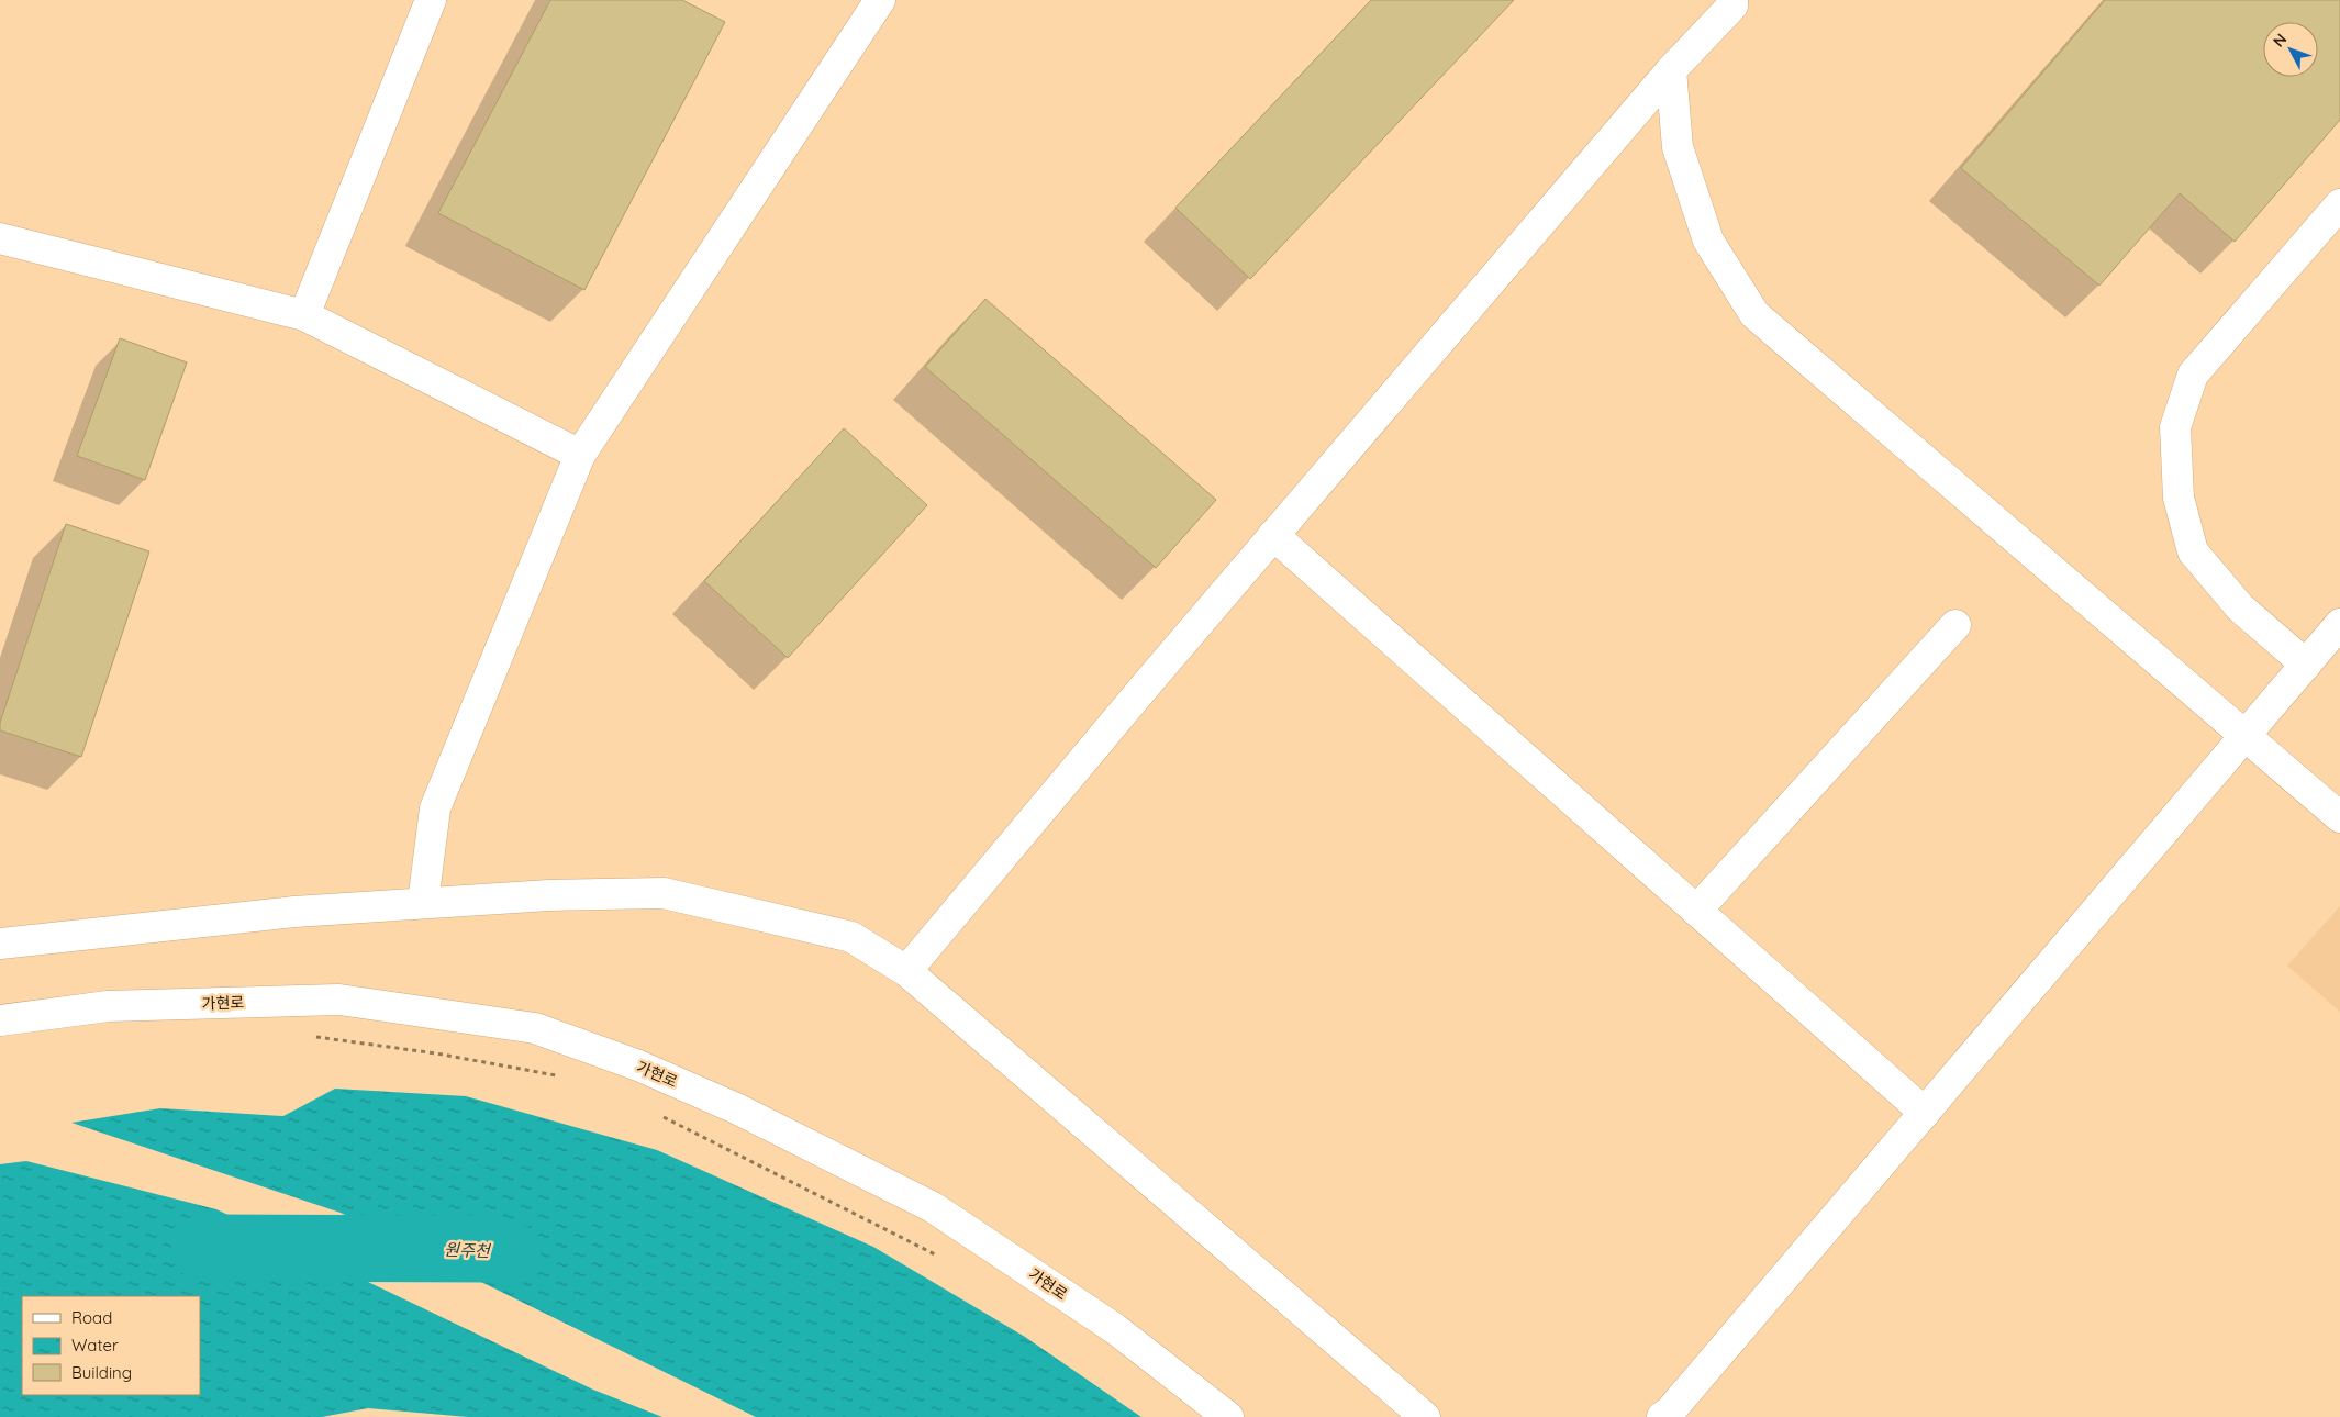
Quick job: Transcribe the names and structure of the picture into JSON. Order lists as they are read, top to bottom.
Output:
{
  "streets": {
    "street": ["가현로"]
  },
  "water": ["원주천"],
  "legend": ["Road", "Water", "Building"],
  "north": "top left"
}
